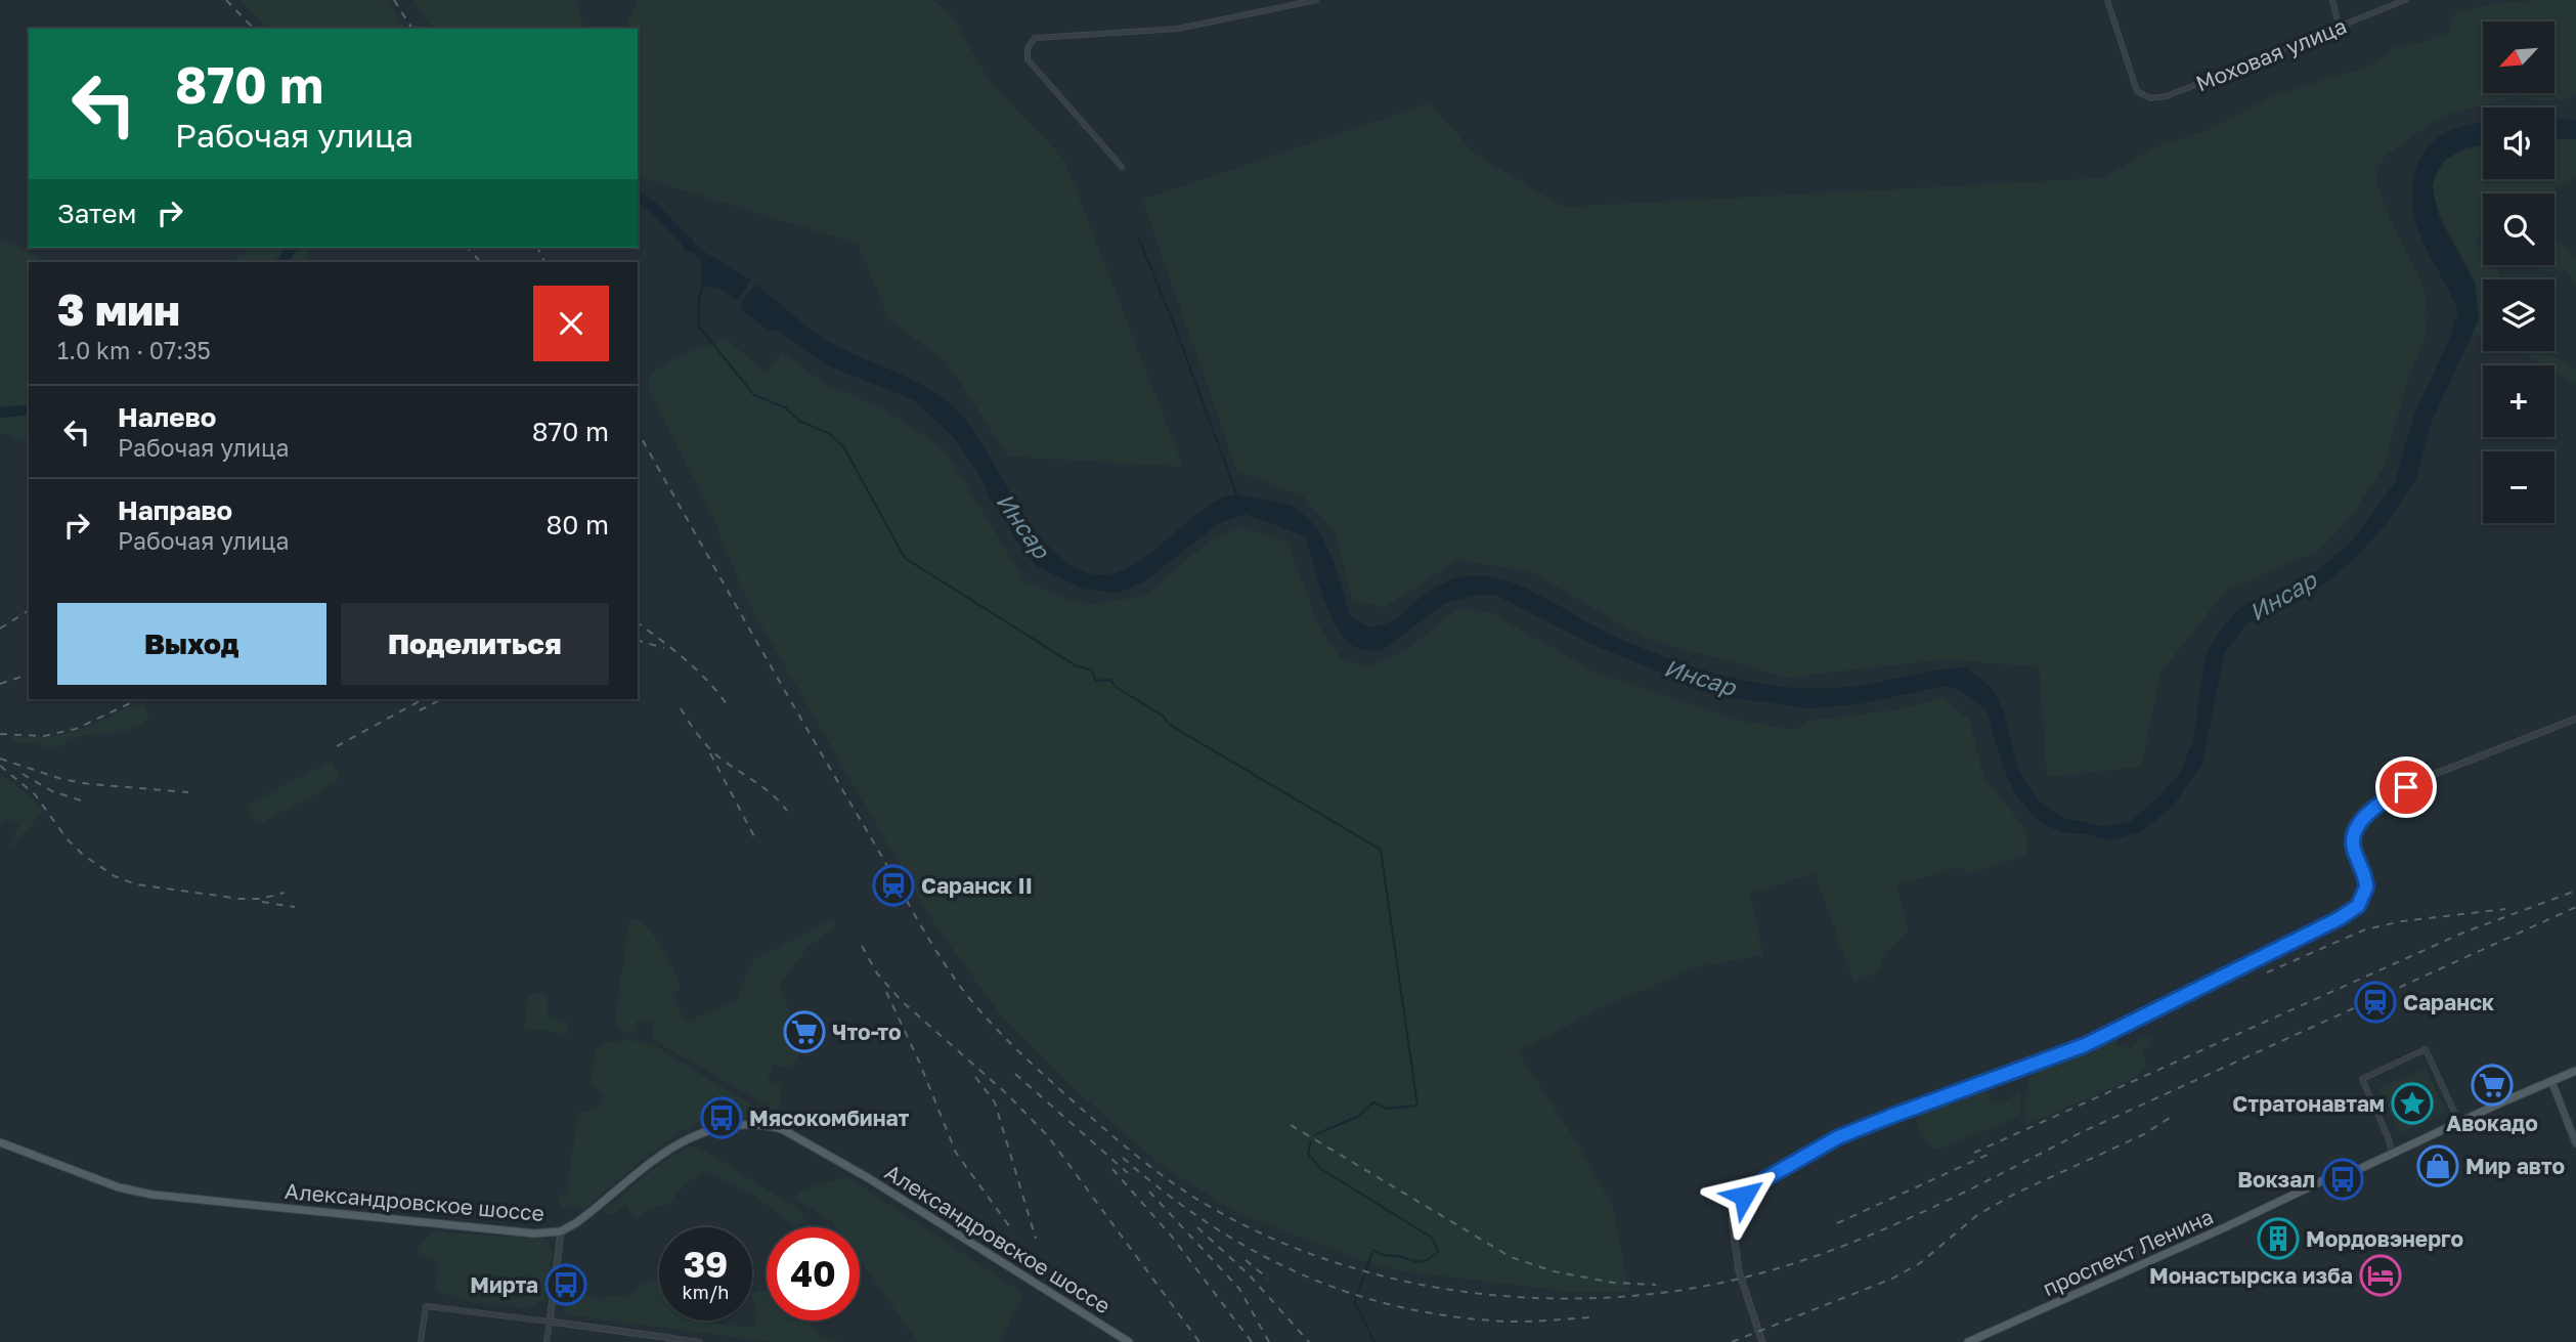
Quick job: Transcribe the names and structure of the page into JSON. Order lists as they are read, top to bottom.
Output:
{
  "streets": {
    "main road": ["Александровское шоссе", "проспект Ленина"],
    "street": ["Моховая улица"]
  },
  "water": ["Инсар"],
  "places": {
    "station": ["Саранск II", "Саранск"],
    "supermarket": ["Что-то", "Авокадо"],
    "place": ["Стратонавтам"],
    "bus stop": ["Мясокомбинат", "Вокзал", "Мирта"],
    "shop": ["Мир авто"],
    "building": ["Мордовэнерго"],
    "hotel": ["Монастырска изба"]
  },
  "north": "bottom left",
  "page": {
    "map_buttons": ["+", "−"],
    "turn": ["870 m", "Рабочая улица"],
    "then": "Затем",
    "heading": ["3 мин", "1.0 km · 07:35"],
    "list": [
      {
        "name": "Налево",
        "note": "Рабочая улица",
        "value": "870 m"
      },
      {
        "name": "Направо",
        "note": "Рабочая улица",
        "value": "80 m"
      }
    ],
    "buttons": ["Выход", "Поделиться"],
    "speed": "39 km/h",
    "limit": "40"
  }
}
